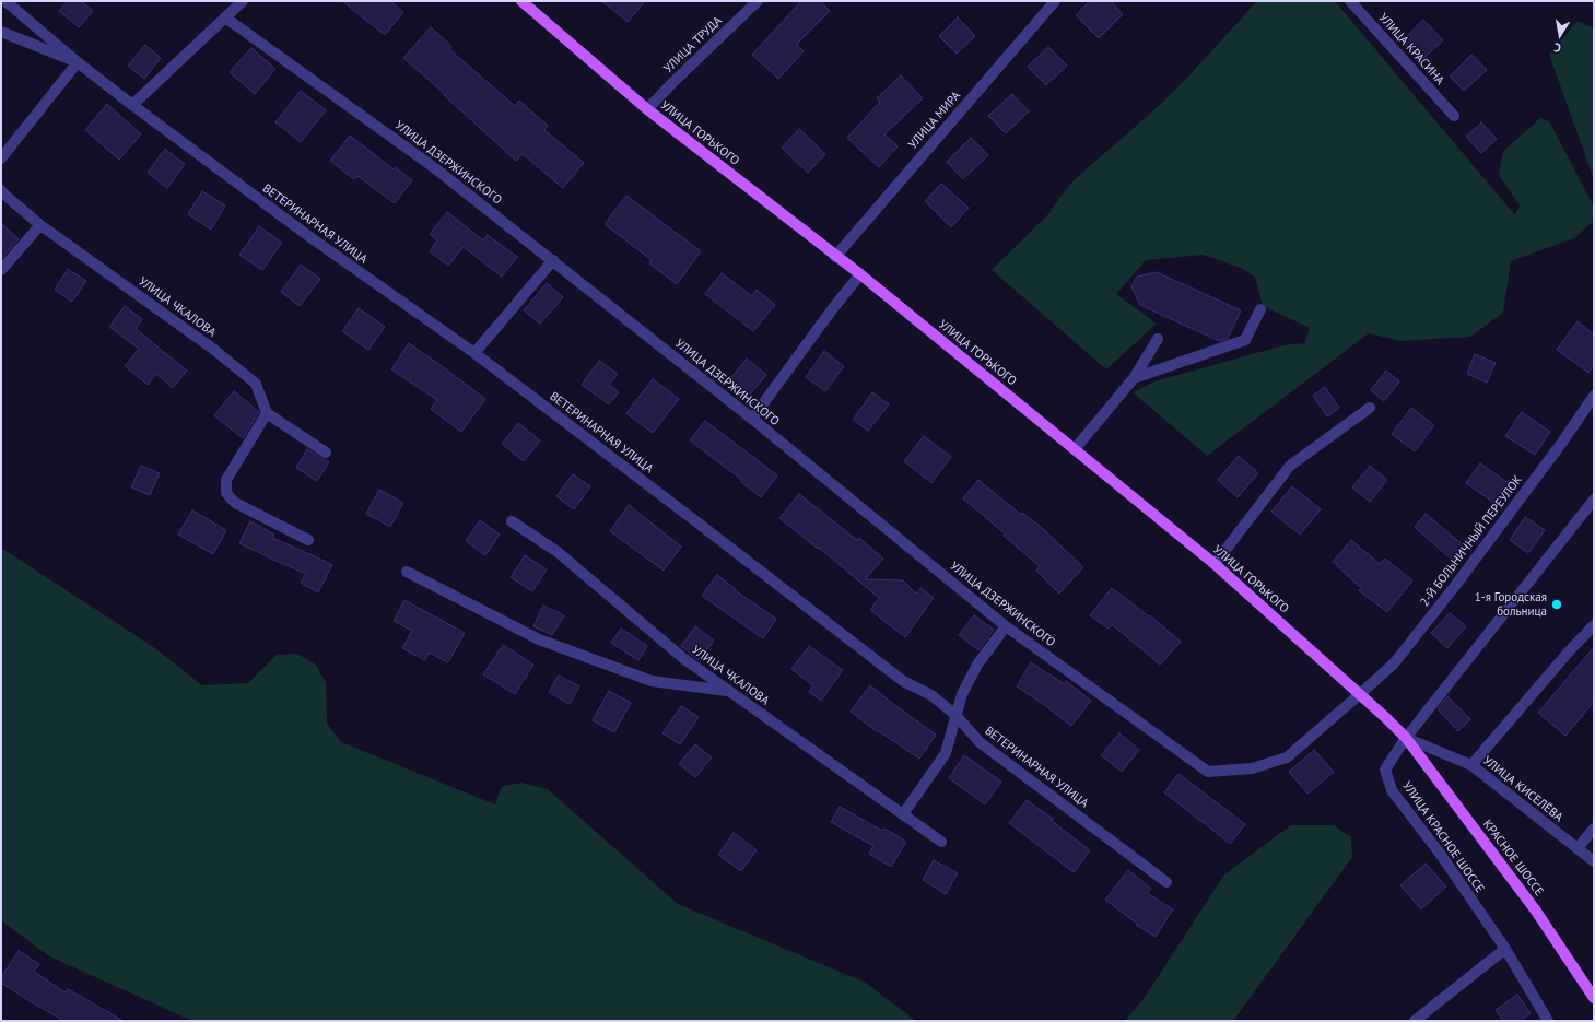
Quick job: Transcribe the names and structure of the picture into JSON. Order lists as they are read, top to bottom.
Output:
{
  "streets": {
    "main road": ["УЛИЦА ГОРЬКОГО", "КРАСНОЕ ШОССЕ"],
    "street": [
      "УЛИЦА ТРУДА",
      "УЛИЦА КРАСИНА",
      "УЛИЦА МИРА",
      "УЛИЦА ДЗЕРЖИНСКОГО",
      "ВЕТЕРИНАРНАЯ УЛИЦА",
      "УЛИЦА ЧКАЛОВА",
      "2-Й БОЛЬНИЧНЫЙ ПЕРЕУЛОК",
      "УЛИЦА КИСЕЛЁВА",
      "УЛИЦА КРАСНОЕ ШОССЕ"
    ]
  },
  "crossings": [
    ["УЛИЦА ТРУДА", "УЛИЦА ГОРЬКОГО"],
    ["УЛИЦА МИРА", "УЛИЦА ГОРЬКОГО"],
    ["УЛИЦА ГОРЬКОГО", "2-Й БОЛЬНИЧНЫЙ ПЕРЕУЛОК"],
    ["УЛИЦА ГОРЬКОГО", "УЛИЦА КИСЕЛЁВА"],
    ["УЛИЦА ГОРЬКОГО", "УЛИЦА КРАСНОЕ ШОССЕ"],
    ["УЛИЦА ГОРЬКОГО", "КРАСНОЕ ШОССЕ"],
    ["УЛИЦА ДЗЕРЖИНСКОГО", "2-Й БОЛЬНИЧНЫЙ ПЕРЕУЛОК"],
    ["УЛИЦА КИСЕЛЁВА", "УЛИЦА КРАСНОЕ ШОССЕ"],
    ["УЛИЦА КИСЕЛЁВА", "КРАСНОЕ ШОССЕ"],
    ["УЛИЦА КРАСНОЕ ШОССЕ", "КРАСНОЕ ШОССЕ"]
  ],
  "places": ["1-я Городская больница"],
  "north": "bottom"
}
